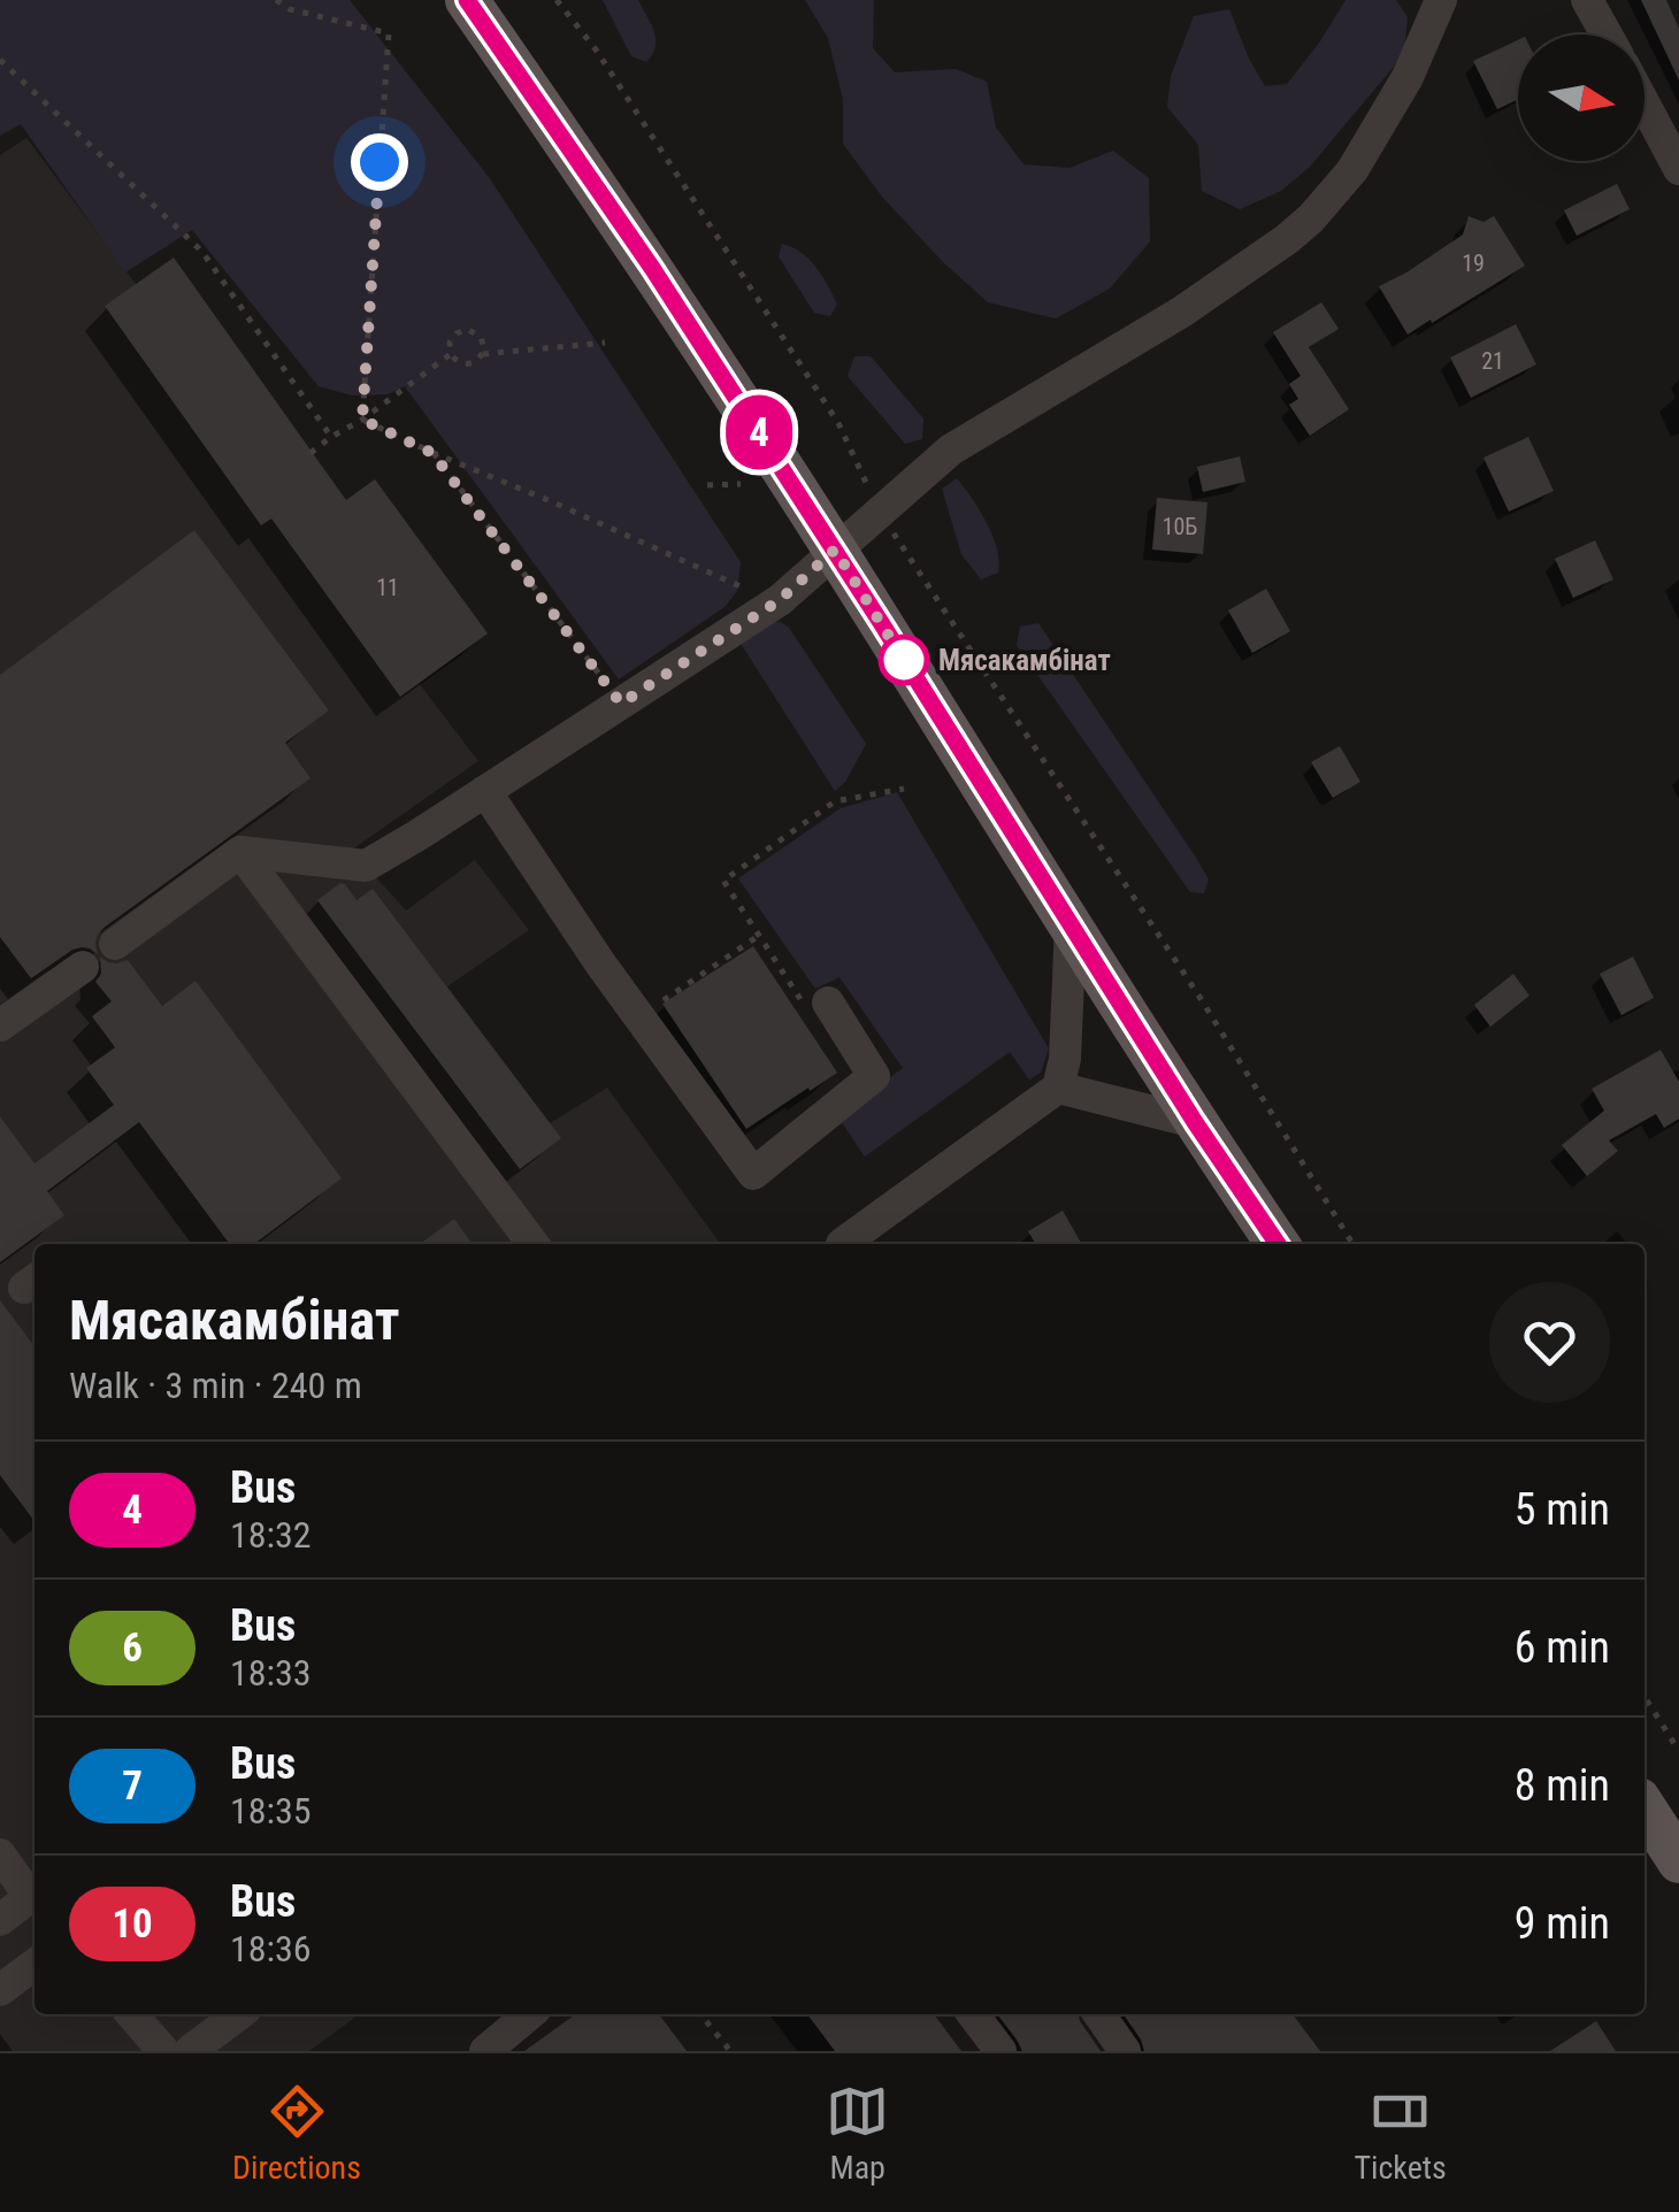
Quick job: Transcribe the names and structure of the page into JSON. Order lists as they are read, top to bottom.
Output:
{
  "places": ["Мясакамбінат"],
  "lines": ["bus line 4"],
  "house_numbers": [
    "19",
    "21",
    "10Б",
    "11"
  ],
  "north": "right",
  "page": {
    "on_map": "4",
    "heading": ["Мясакамбінат", "Walk · 3 min · 240 m"],
    "list": [
      {
        "mark": "4",
        "name": "Bus",
        "note": "18:32",
        "value": "5 min"
      },
      {
        "mark": "6",
        "name": "Bus",
        "note": "18:33",
        "value": "6 min"
      },
      {
        "mark": "7",
        "name": "Bus",
        "note": "18:35",
        "value": "8 min"
      },
      {
        "mark": "10",
        "name": "Bus",
        "note": "18:36",
        "value": "9 min"
      }
    ],
    "tabs": ["Directions", "Map", "Tickets"]
  }
}
